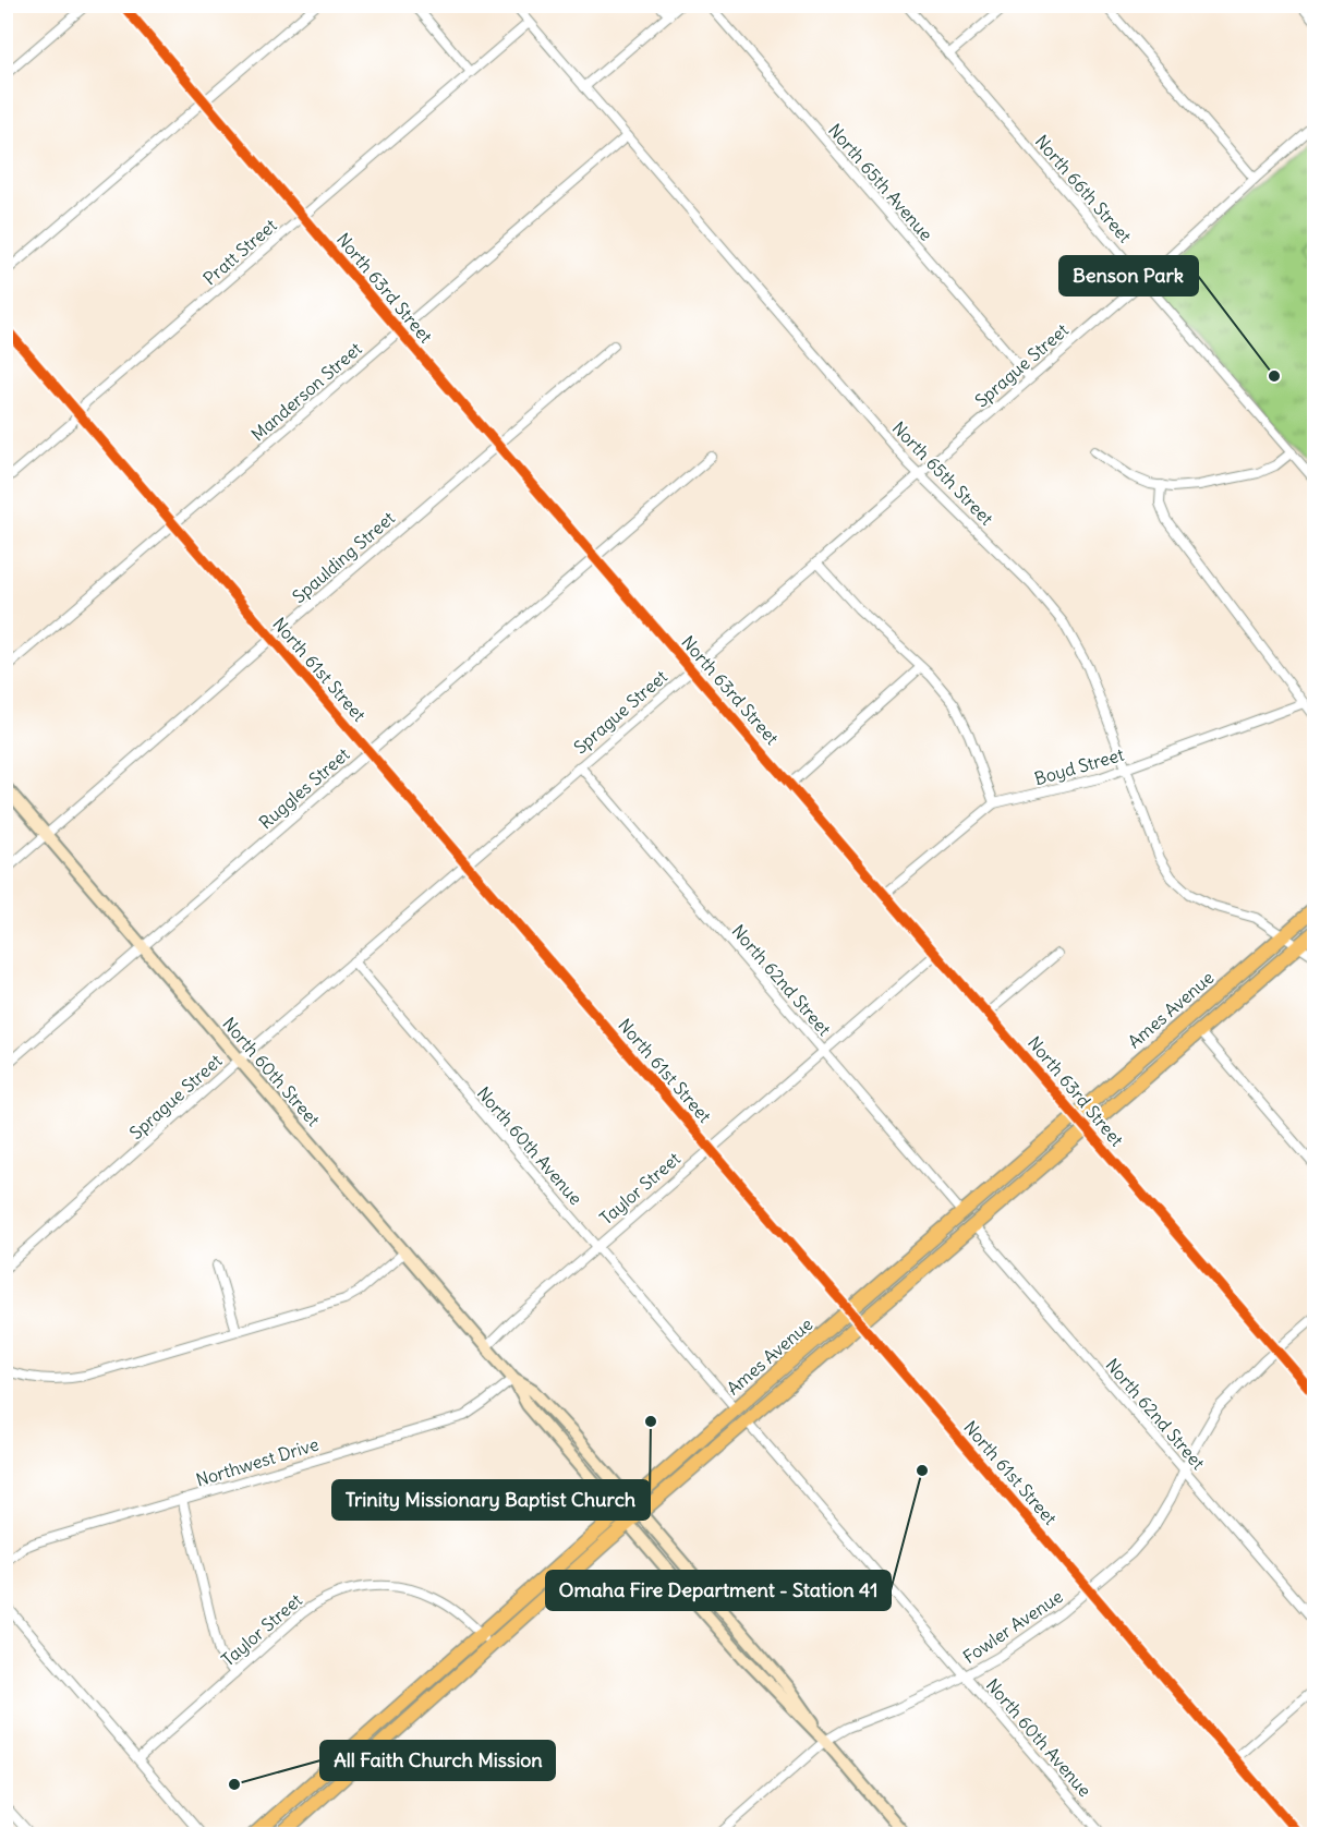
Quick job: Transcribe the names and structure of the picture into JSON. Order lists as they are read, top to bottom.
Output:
{
  "streets": {
    "main road": ["Ames Avenue", "North 60th Street"],
    "street": [
      "North 65th Avenue",
      "North 66th Street",
      "Pratt Street",
      "North 63rd Street",
      "Sprague Street",
      "Manderson Street",
      "North 65th Street",
      "Spaulding Street",
      "North 61st Street",
      "Boyd Street",
      "Ruggles Street",
      "North 62nd Street",
      "North 60th Avenue",
      "Taylor Street",
      "Northwest Drive",
      "Fowler Avenue"
    ]
  },
  "crossings": [
    ["North 65th Avenue", "Sprague Street"],
    ["North 66th Street", "Sprague Street"],
    ["Pratt Street", "North 63rd Street"],
    ["Pratt Street", "North 65th Street"],
    ["Pratt Street", "North 61st Street"],
    ["North 63rd Street", "Sprague Street"],
    ["North 63rd Street", "Manderson Street"],
    ["North 63rd Street", "Spaulding Street"],
    ["North 63rd Street", "Boyd Street"],
    ["North 63rd Street", "Ruggles Street"],
    ["North 63rd Street", "Ames Avenue"],
    ["North 63rd Street", "Taylor Street"],
    ["North 63rd Street", "Fowler Avenue"],
    ["Sprague Street", "North 65th Street"],
    ["Sprague Street", "North 61st Street"],
    ["Sprague Street", "North 62nd Street"],
    ["Sprague Street", "North 60th Street"],
    ["Sprague Street", "North 60th Avenue"],
    ["Manderson Street", "North 65th Street"],
    ["Manderson Street", "North 61st Street"],
    ["North 65th Street", "Boyd Street"],
    ["North 65th Street", "Ames Avenue"],
    ["Spaulding Street", "North 61st Street"],
    ["Spaulding Street", "North 60th Street"],
    ["North 61st Street", "Ruggles Street"],
    ["North 61st Street", "Ames Avenue"],
    ["North 61st Street", "Taylor Street"],
    ["North 61st Street", "Fowler Avenue"],
    ["Ruggles Street", "North 60th Street"],
    ["North 62nd Street", "Ames Avenue"],
    ["North 62nd Street", "Taylor Street"],
    ["North 62nd Street", "Fowler Avenue"],
    ["Ames Avenue", "North 60th Street"],
    ["Ames Avenue", "North 60th Avenue"],
    ["Ames Avenue", "Taylor Street"],
    ["North 60th Street", "Taylor Street"],
    ["North 60th Street", "Northwest Drive"],
    ["North 60th Street", "Fowler Avenue"],
    ["North 60th Avenue", "Taylor Street"],
    ["North 60th Avenue", "Fowler Avenue"]
  ],
  "places": [
    "Benson Park",
    "Trinity Missionary Baptist Church",
    "Omaha Fire Department - Station 41",
    "All Faith Church Mission"
  ]
}
